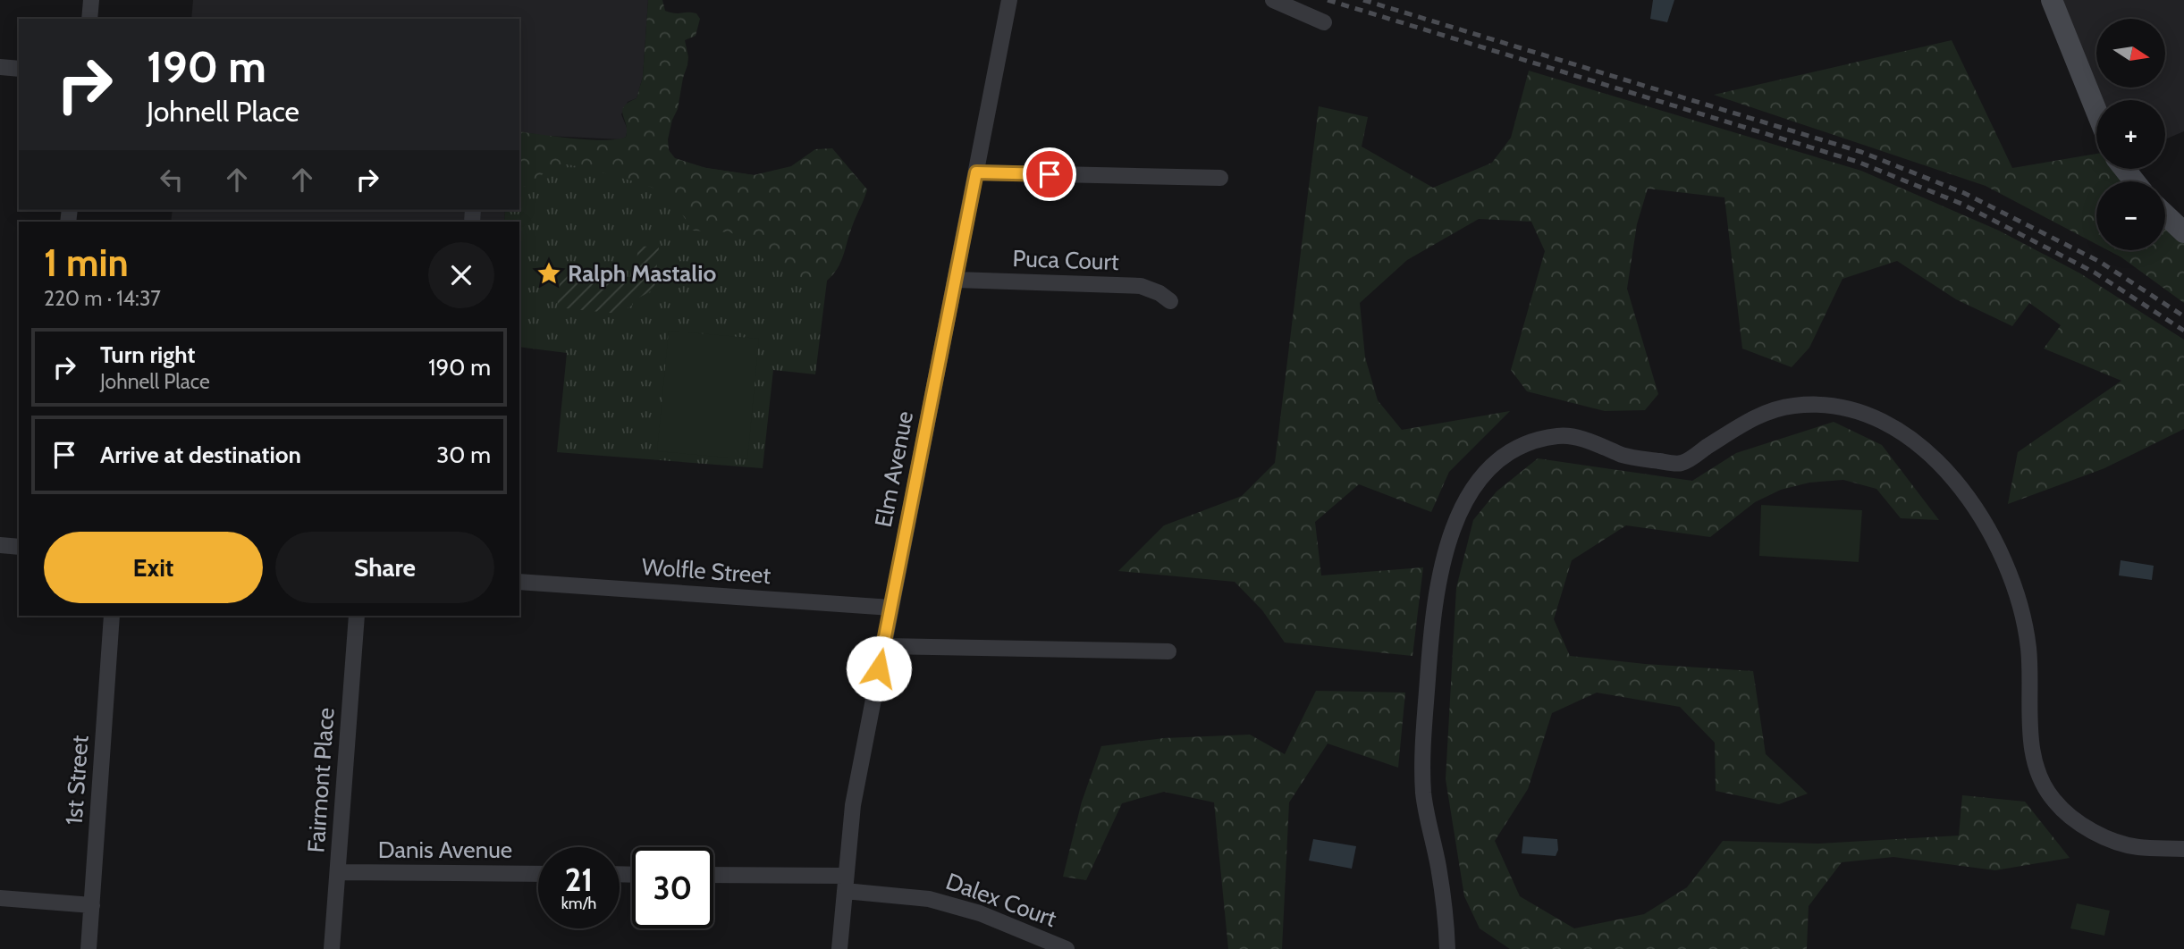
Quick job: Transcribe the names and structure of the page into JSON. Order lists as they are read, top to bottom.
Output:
{
  "streets": {
    "street": [
      "Puca Court",
      "Elm Avenue",
      "Wolfle Street",
      "1st Street",
      "Fairmont Place",
      "Danis Avenue",
      "Dalex Court"
    ]
  },
  "crossings": [
    ["Puca Court", "Elm Avenue"],
    ["Elm Avenue", "Wolfle Street"],
    ["Elm Avenue", "Dalex Court"],
    ["Fairmont Place", "Danis Avenue"]
  ],
  "places": {
    "place": ["Ralph Mastalio"]
  },
  "north": "right",
  "page": {
    "map_buttons": ["+", "−"],
    "turn": ["190 m", "Johnell Place"],
    "heading": ["1 min", "220 m · 14:37"],
    "list": [
      {
        "name": "Turn right",
        "note": "Johnell Place",
        "value": "190 m"
      },
      {
        "name": "Arrive at destination",
        "value": "30 m"
      }
    ],
    "buttons": ["Exit", "Share"],
    "speed": "21 km/h",
    "limit": "30"
  }
}
